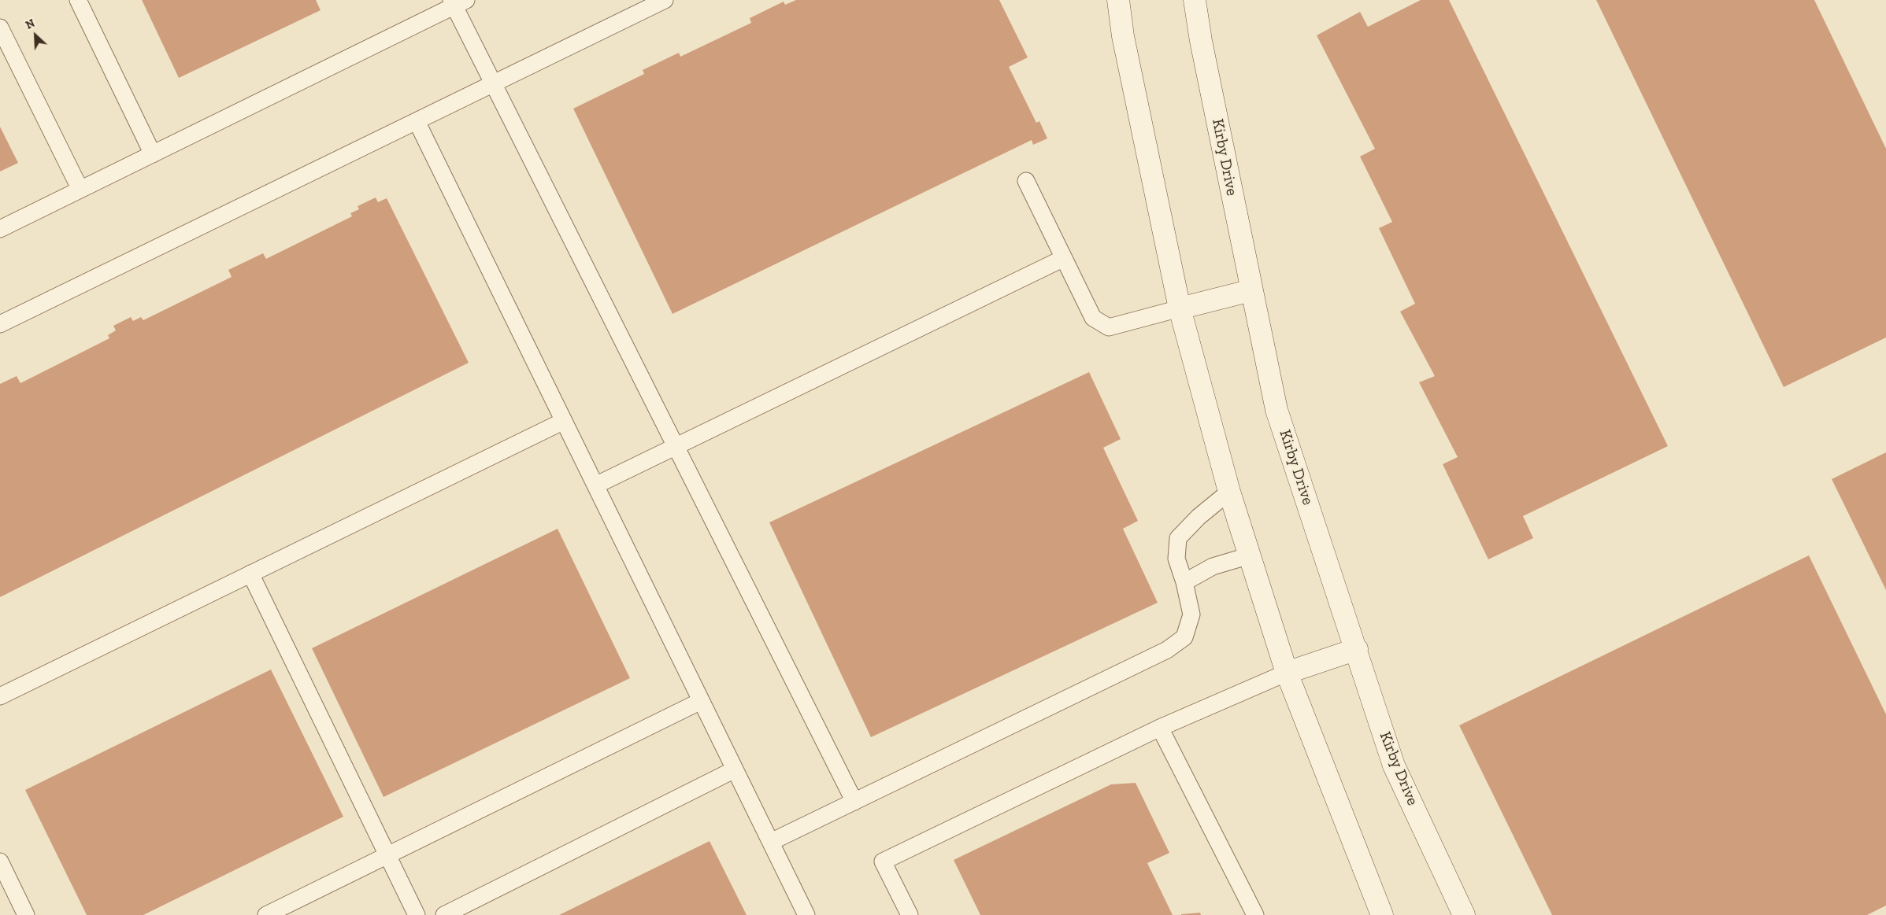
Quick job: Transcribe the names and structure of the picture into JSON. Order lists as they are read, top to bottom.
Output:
{
  "streets": {
    "main road": ["Kirby Drive"]
  },
  "north": "top left"
}
